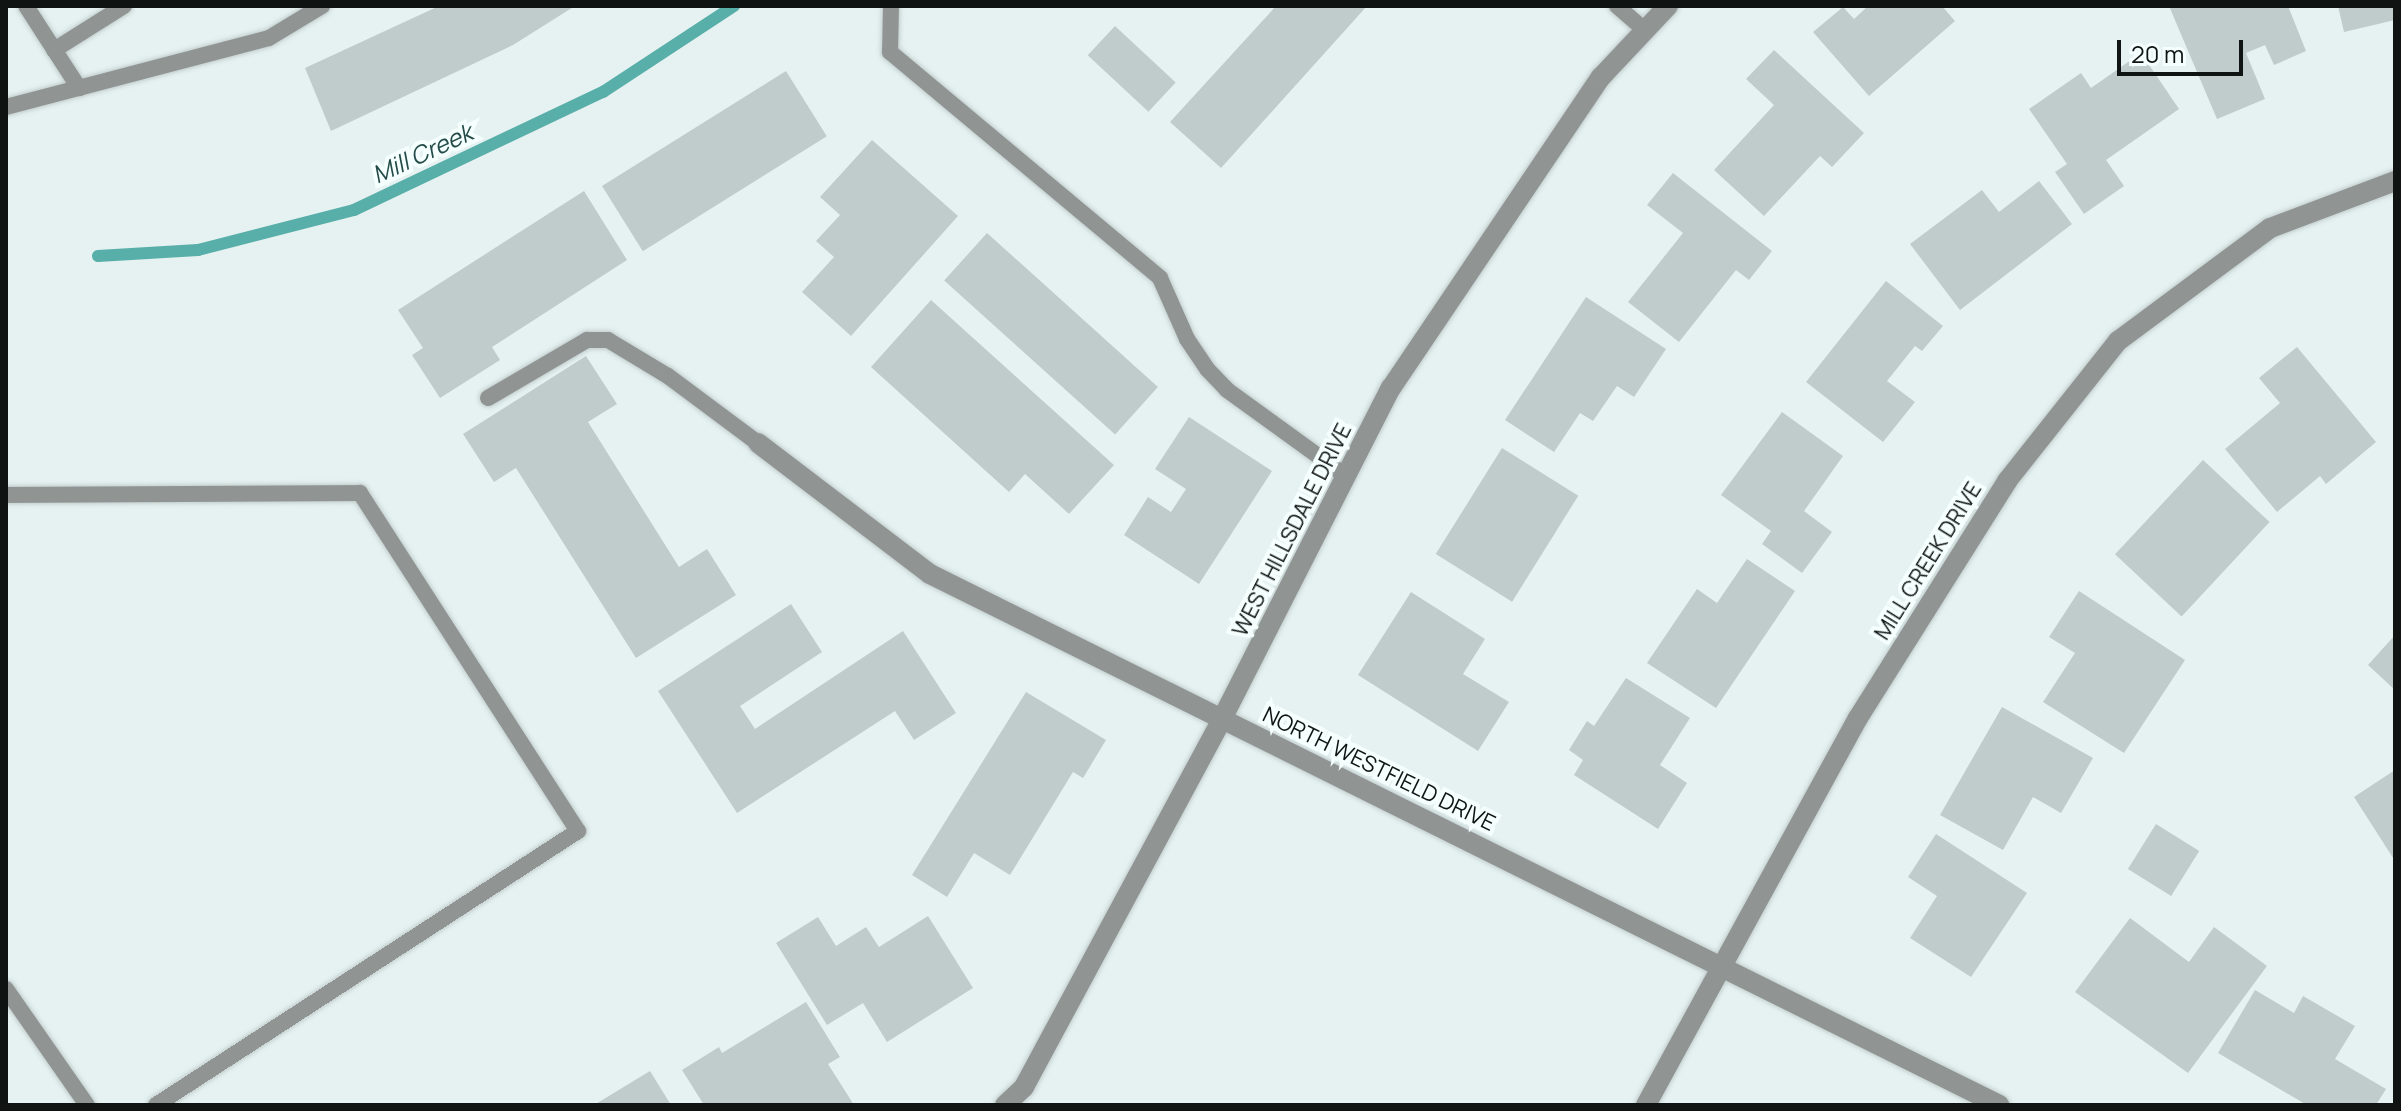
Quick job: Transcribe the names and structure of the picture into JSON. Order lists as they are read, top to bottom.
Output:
{
  "streets": {
    "street": ["WEST HILLSDALE DRIVE", "MILL CREEK DRIVE", "NORTH WESTFIELD DRIVE"]
  },
  "crossings": [
    ["WEST HILLSDALE DRIVE", "NORTH WESTFIELD DRIVE"],
    ["MILL CREEK DRIVE", "NORTH WESTFIELD DRIVE"]
  ],
  "water": ["Mill Creek"],
  "scale_bar": "20 m"
}
